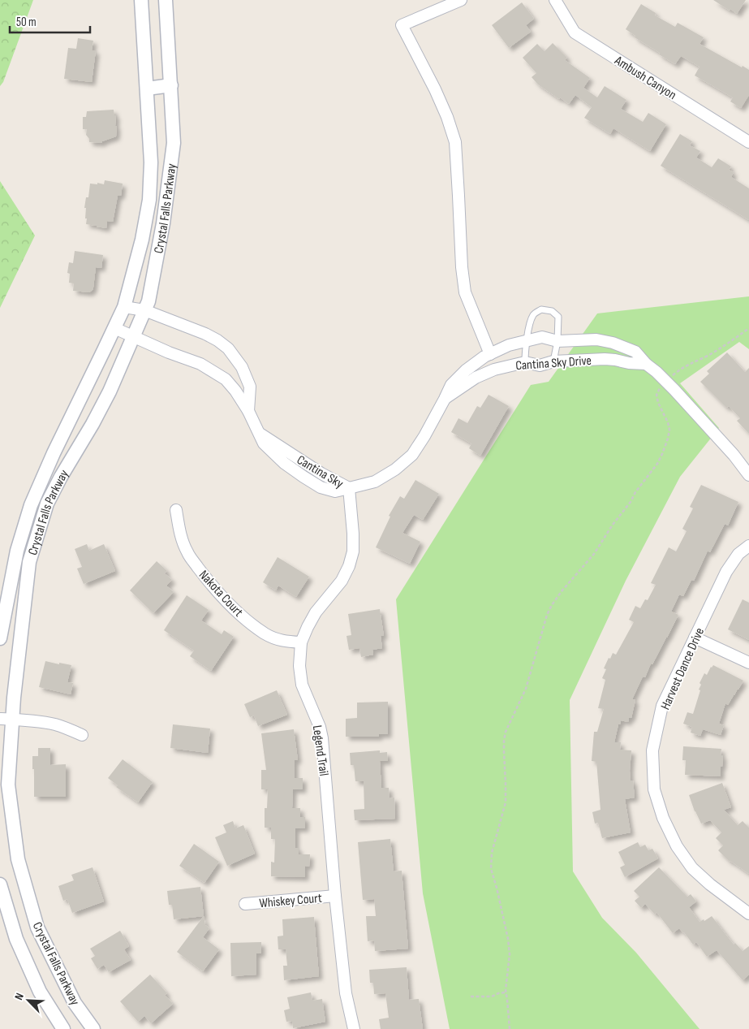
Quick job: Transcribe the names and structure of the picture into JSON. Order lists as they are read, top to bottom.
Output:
{
  "streets": {
    "street": [
      "Ambush Canyon",
      "Crystal Falls Parkway",
      "Cantina Sky Drive",
      "Cantina Sky",
      "Nakota Court",
      "Harvest Dance Drive",
      "Legend Trail",
      "Whiskey Court"
    ]
  },
  "crossings": [
    ["Crystal Falls Parkway", "Cantina Sky"],
    ["Cantina Sky Drive", "Cantina Sky"],
    ["Cantina Sky Drive", "Legend Trail"],
    ["Cantina Sky", "Legend Trail"],
    ["Nakota Court", "Legend Trail"],
    ["Legend Trail", "Whiskey Court"]
  ],
  "scale_bar": "50 m",
  "north": "top left"
}
